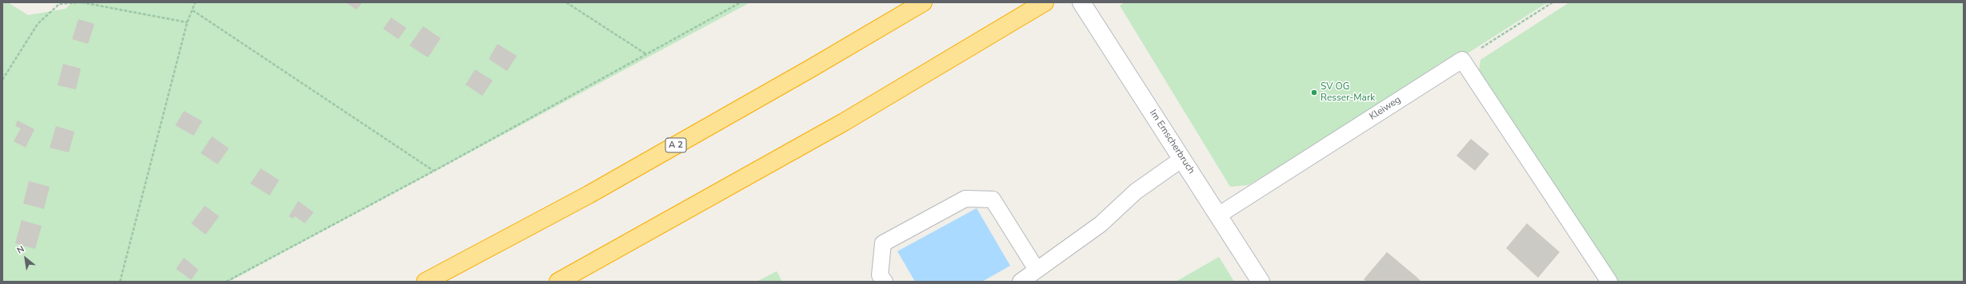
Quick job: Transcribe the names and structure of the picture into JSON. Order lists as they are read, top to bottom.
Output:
{
  "streets": {
    "highway": ["A 2"],
    "street": ["Im Emscherbruch"],
    "lane": ["Kleiweg"]
  },
  "crossings": [
    ["Kleiweg", "Im Emscherbruch"]
  ],
  "places": ["SV OG Resser-Mark"],
  "north": "top left"
}
